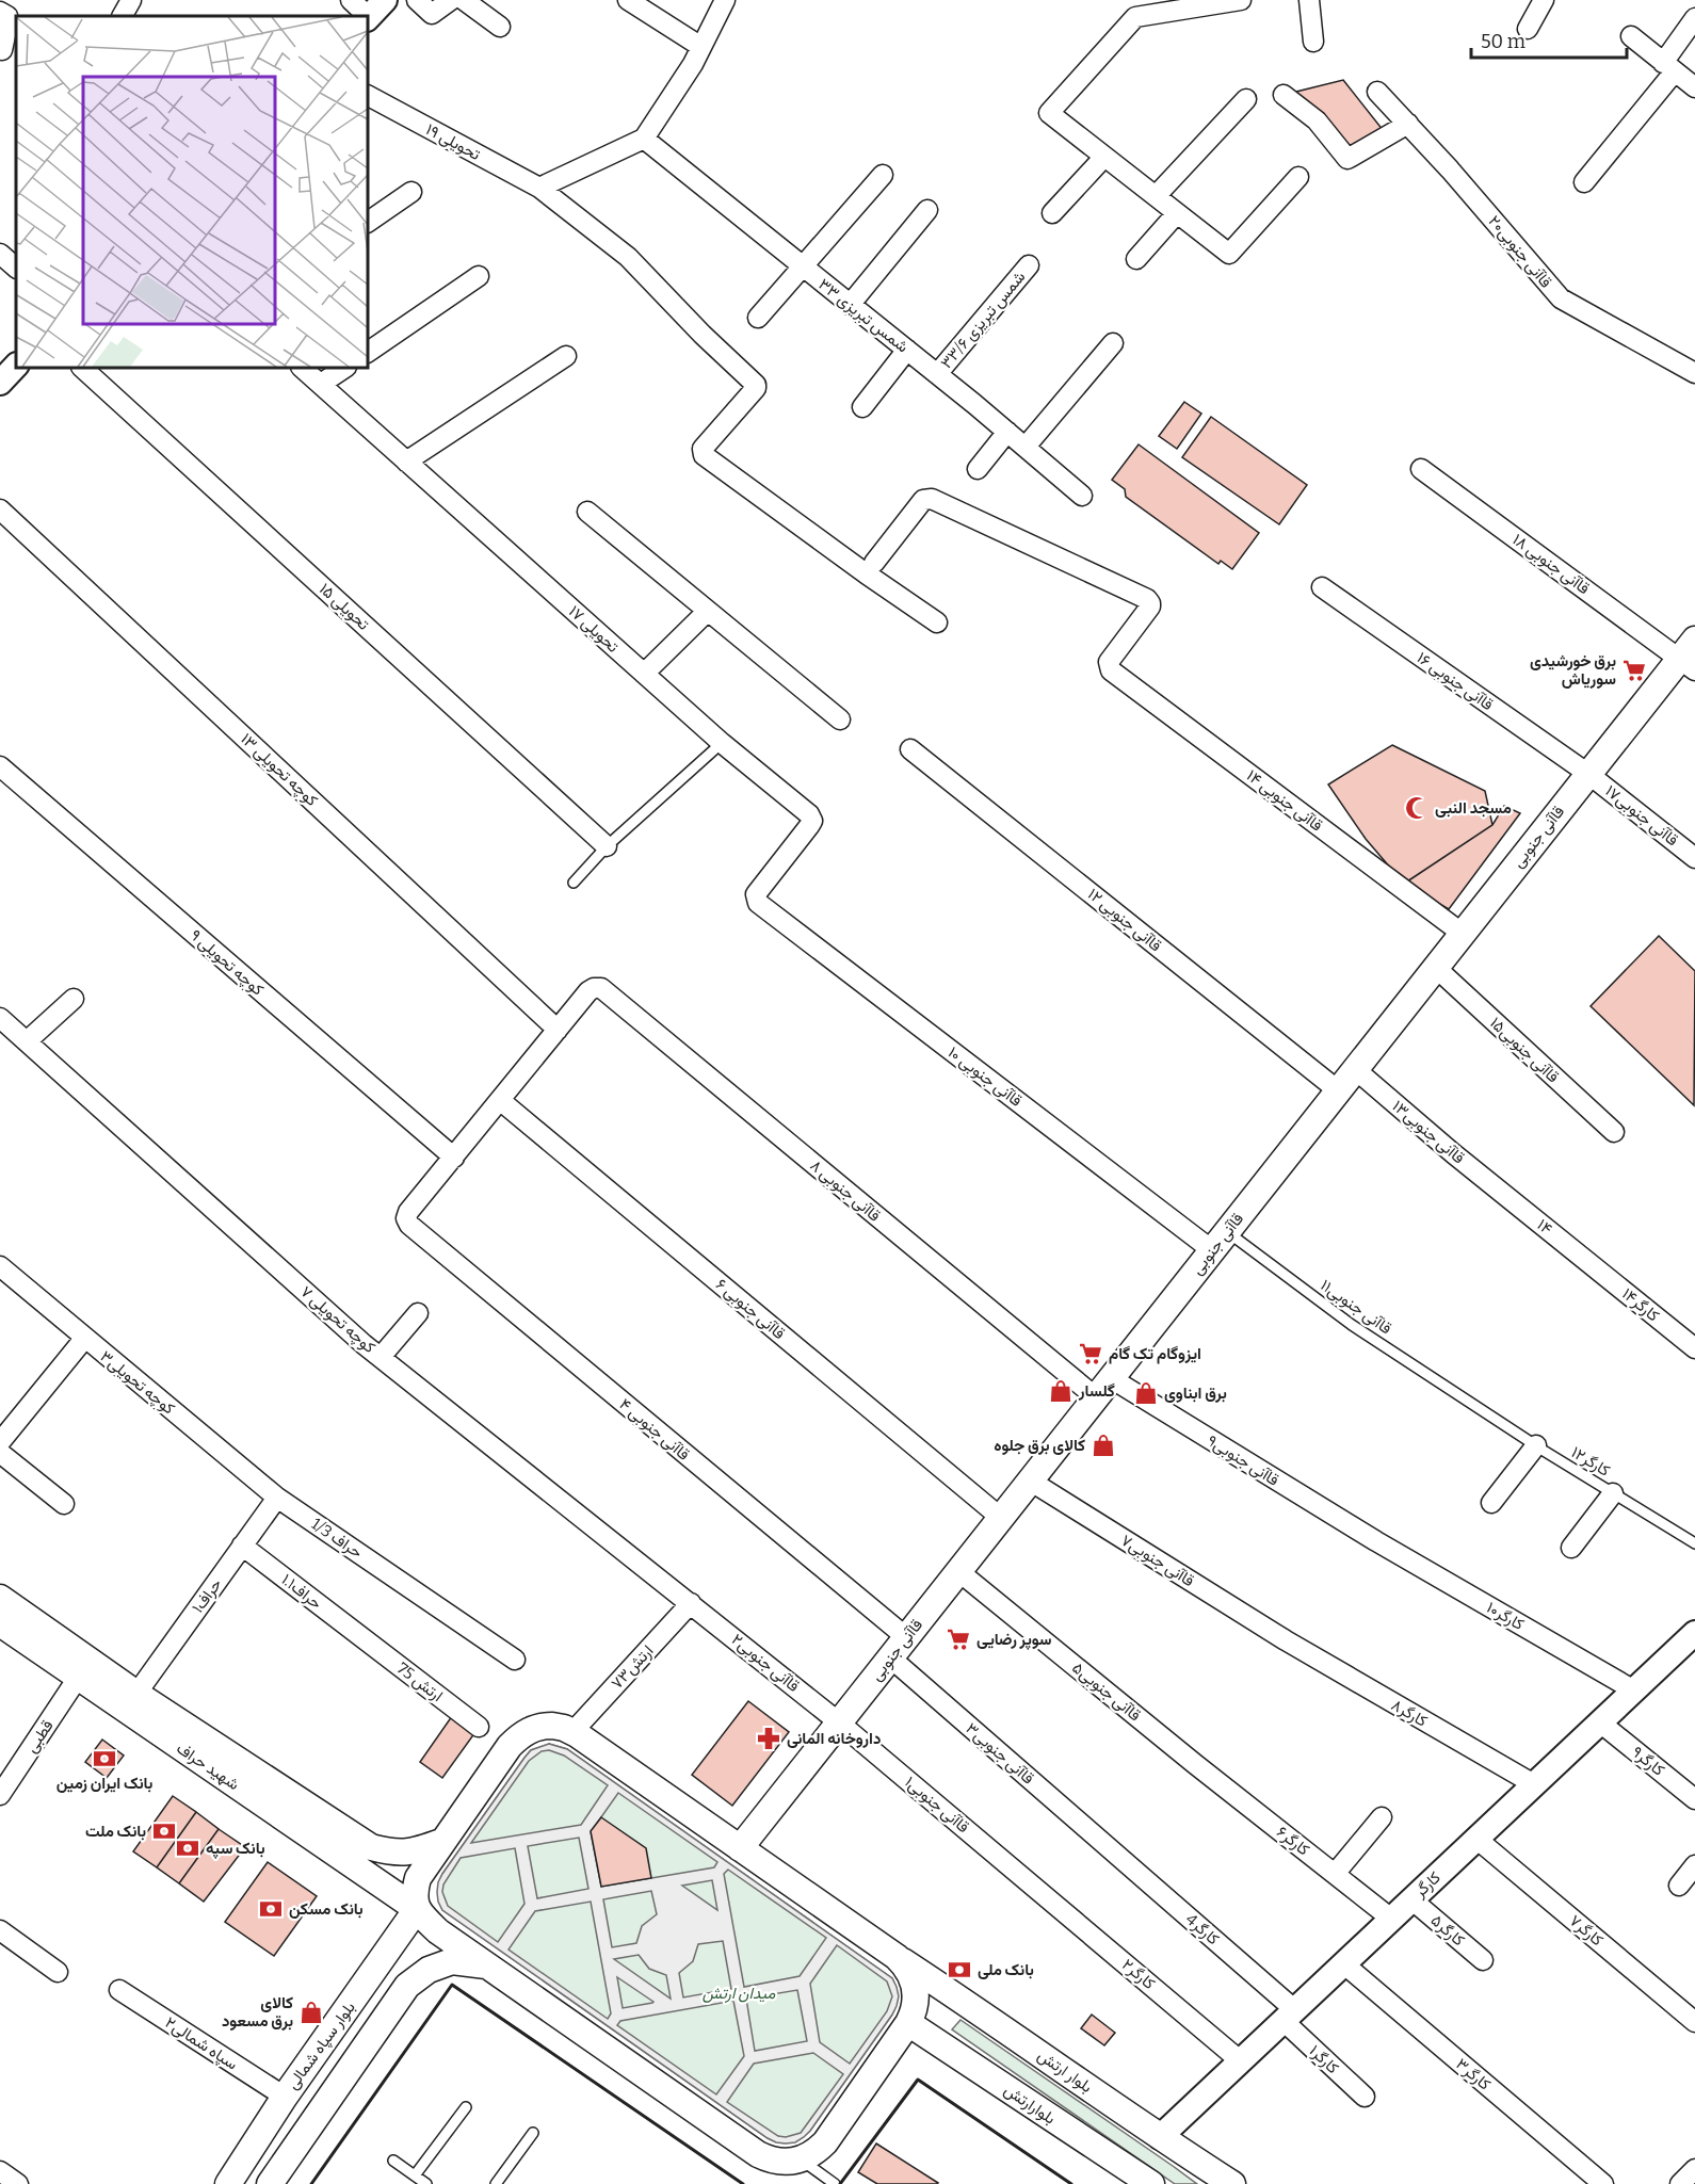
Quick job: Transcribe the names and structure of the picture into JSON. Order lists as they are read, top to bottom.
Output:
{
  "streets": {
    "main road": [
      "قاآنی جنوبی",
      "شهید حراف",
      "بلوار سپاه شمالی",
      "بلوار ارتش",
      "بلوارارتش"
    ],
    "street": [
      "تحویلی ۱۹",
      "۲۰قاآنی جنوبی",
      "شمس تبریزی ۳۳",
      "شمس تبریزی ۳۳/۶",
      "قاآنی جنوبی ۱۸",
      "تحویلی ۱۵",
      "تحویلی ۱۷",
      "قاآنی جنوبی ۱۶",
      "کوچه تحویلی ۱۳",
      "قاآنی جنوبی ۱۴",
      "قاآنی جنوبی۱۷",
      "قاآنی جنوبی ۱۲",
      "کوچه تحویلی ۹",
      "قاآنی جنوبی۱۵",
      "قاآنی جنوبی ۱۰",
      "قاآنی جنوبی۱۳",
      "قاآنی جنوبی ۸",
      "۱۴",
      "کارگر۱۴",
      "قاآنی جنوبی ۶",
      "کوچه تحویلی ۷",
      "کوچه تحویلی۳",
      "قاآنی جنوبی ۴",
      "قاآنی جنوبی۹",
      "1/3 حراف",
      "قاآنی جنوبی۷",
      "حراف۱.۱",
      "حراف۱",
      "کارگر۱۰",
      "۲قاآنی جنوبی",
      "ارتش۷۳",
      "75 ارتش",
      "قاآنی جنوبی۵",
      "کارگر۸",
      "قطبی",
      "قاآنی جنوبی۳",
      "کارگر۹",
      "قاآنی جنوبی۱",
      "کارگر۶",
      "کارگر",
      "4کارگر",
      "کارگر۵",
      "کارگر۷",
      "کارگر۲",
      "سپاه شمالی۲",
      "کارگر۱",
      "کارگر۳"
    ],
    "lane": ["قاآنی جنوبی۱۱", "کارگر۱۲"]
  },
  "crossings": [
    ["شمس تبریزی ۳۳", "شمس تبریزی ۳۳/۶"],
    ["قاآنی جنوبی ۱۸", "قاآنی جنوبی"],
    ["تحویلی ۱۷", "قاآنی جنوبی ۱۰"],
    ["قاآنی جنوبی ۱۶", "قاآنی جنوبی۱۷"],
    ["قاآنی جنوبی ۱۶", "قاآنی جنوبی"],
    ["کوچه تحویلی ۱۳", "قاآنی جنوبی ۸"],
    ["قاآنی جنوبی ۱۴", "قاآنی جنوبی"],
    ["قاآنی جنوبی۱۷", "قاآنی جنوبی"],
    ["قاآنی جنوبی", "قاآنی جنوبی ۱۲"],
    ["قاآنی جنوبی", "قاآنی جنوبی۱۵"],
    ["قاآنی جنوبی", "قاآنی جنوبی ۱۰"],
    ["قاآنی جنوبی", "قاآنی جنوبی۱۳"],
    ["قاآنی جنوبی", "قاآنی جنوبی ۸"],
    ["قاآنی جنوبی", "قاآنی جنوبی۱۱"],
    ["قاآنی جنوبی", "قاآنی جنوبی ۶"],
    ["قاآنی جنوبی", "قاآنی جنوبی ۴"],
    ["قاآنی جنوبی", "قاآنی جنوبی۹"],
    ["قاآنی جنوبی", "قاآنی جنوبی۷"],
    ["قاآنی جنوبی", "۲قاآنی جنوبی"],
    ["قاآنی جنوبی", "قاآنی جنوبی۵"],
    ["قاآنی جنوبی", "قاآنی جنوبی۳"],
    ["قاآنی جنوبی", "قاآنی جنوبی۱"],
    ["کوچه تحویلی ۹", "قاآنی جنوبی ۴"],
    ["قاآنی جنوبی ۱۰", "قاآنی جنوبی۱۱"],
    ["قاآنی جنوبی۱۳", "۱۴"],
    ["قاآنی جنوبی ۸", "قاآنی جنوبی۹"],
    ["۱۴", "کارگر۱۴"],
    ["قاآنی جنوبی۱۱", "کارگر۱۲"],
    ["کوچه تحویلی ۷", "۲قاآنی جنوبی"],
    ["کوچه تحویلی ۷", "ارتش۷۳"],
    ["کوچه تحویلی۳", "1/3 حراف"],
    ["کوچه تحویلی۳", "حراف۱"],
    ["قاآنی جنوبی ۴", "قاآنی جنوبی۳"],
    ["قاآنی جنوبی۹", "کارگر۱۰"],
    ["1/3 حراف", "حراف۱"],
    ["قاآنی جنوبی۷", "کارگر۸"],
    ["حراف۱.۱", "حراف۱"],
    ["حراف۱.۱", "75 ارتش"],
    ["کارگر۱۰", "کارگر"],
    ["۲قاآنی جنوبی", "ارتش۷۳"],
    ["۲قاآنی جنوبی", "قاآنی جنوبی۱"],
    ["قاآنی جنوبی۵", "کارگر۶"],
    ["کارگر۸", "کارگر"],
    ["قطبی", "شهید حراف"],
    ["قاآنی جنوبی۳", "4کارگر"],
    ["کارگر۹", "کارگر"],
    ["شهید حراف", "بلوار سپاه شمالی"],
    ["قاآنی جنوبی۱", "کارگر۲"],
    ["کارگر۶", "کارگر"],
    ["کارگر", "4کارگر"],
    ["کارگر", "کارگر۵"],
    ["کارگر", "کارگر۷"],
    ["کارگر", "کارگر۲"],
    ["کارگر", "کارگر۱"],
    ["کارگر", "بلوار ارتش"],
    ["کارگر", "کارگر۳"],
    ["4کارگر", "کارگر۱"],
    ["سپاه شمالی۲", "بلوار سپاه شمالی"]
  ],
  "parks": ["میدان ارتش"],
  "places": {
    "supermarket": ["برق خورشیدی سوریاش", "ایزوگام تک گام", "سوپر رضایی"],
    "mosque": ["مسجد النبی"],
    "shop": [
      "گلسار",
      "برق ابناوی",
      "کالای برق جلوه",
      "کالای برق مسعود"
    ],
    "pharmacy": ["داروخانه المانی"],
    "bank": [
      "بانک ایران زمین",
      "بانک ملت",
      "بانک سپه",
      "بانک مسکن",
      "بانک ملی"
    ]
  },
  "scale_bar": "50 m"
}
